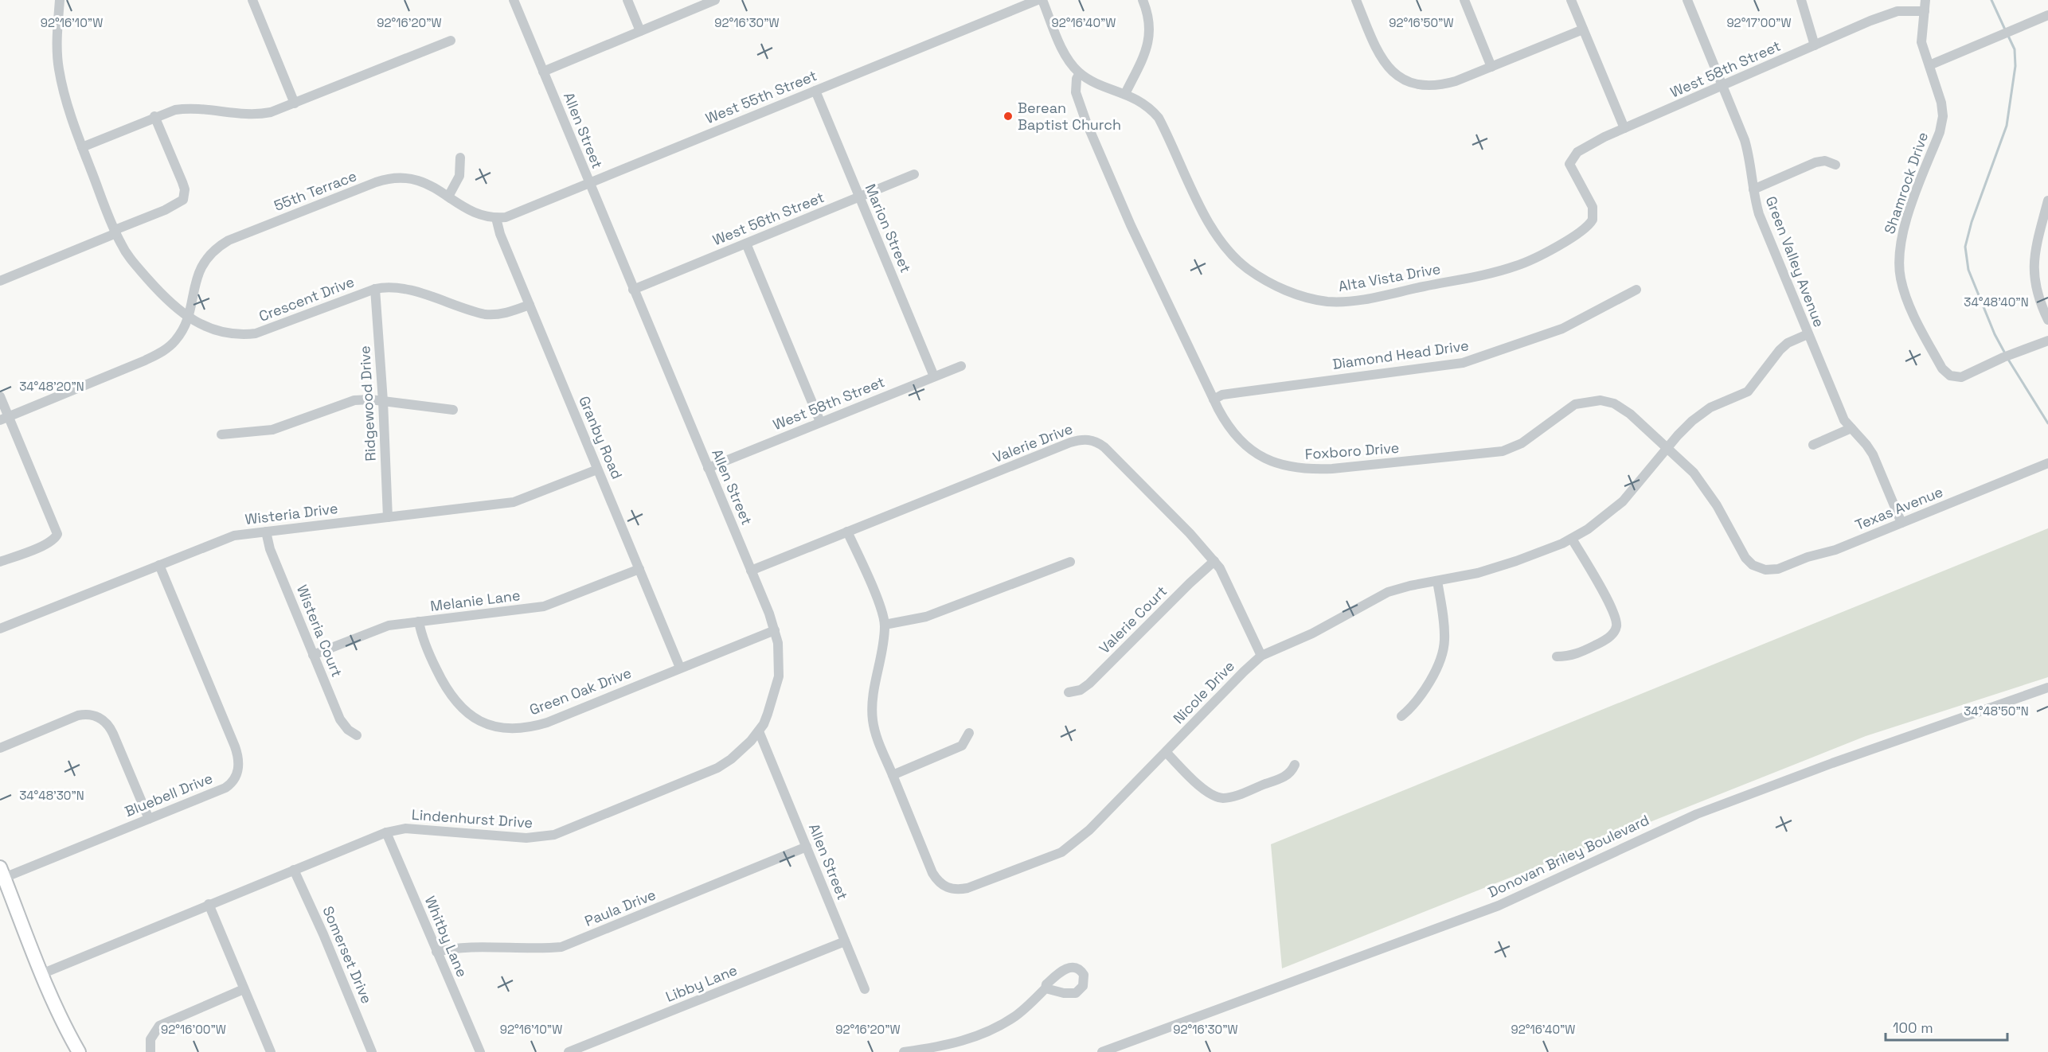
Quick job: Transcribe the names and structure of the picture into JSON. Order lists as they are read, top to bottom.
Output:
{
  "streets": {
    "street": [
      "West 58th Street",
      "West 55th Street",
      "Allen Street",
      "Shamrock Drive",
      "55th Terrace",
      "West 56th Street",
      "Marion Street",
      "Green Valley Avenue",
      "Alta Vista Drive",
      "Crescent Drive",
      "Diamond Head Drive",
      "Ridgewood Drive",
      "Granby Road",
      "Valerie Drive",
      "Foxboro Drive",
      "Texas Avenue",
      "Wisteria Drive",
      "Melanie Lane",
      "Valerie Court",
      "Wisteria Court",
      "Green Oak Drive",
      "Nicole Drive",
      "Bluebell Drive",
      "Lindenhurst Drive",
      "Donovan Briley Boulevard",
      "Paula Drive",
      "Whitby Lane",
      "Somerset Drive",
      "Libby Lane"
    ]
  },
  "crossings": [
    ["West 58th Street", "Allen Street"],
    ["West 58th Street", "Shamrock Drive"],
    ["West 58th Street", "Marion Street"],
    ["West 58th Street", "Green Valley Avenue"],
    ["West 58th Street", "Alta Vista Drive"],
    ["West 55th Street", "Allen Street"],
    ["West 55th Street", "55th Terrace"],
    ["West 55th Street", "Marion Street"],
    ["West 55th Street", "Granby Road"],
    ["Allen Street", "West 56th Street"],
    ["Allen Street", "Valerie Drive"],
    ["Allen Street", "Green Oak Drive"],
    ["Allen Street", "Lindenhurst Drive"],
    ["Allen Street", "Paula Drive"],
    ["Allen Street", "Libby Lane"],
    ["55th Terrace", "Crescent Drive"],
    ["55th Terrace", "Granby Road"],
    ["West 56th Street", "Marion Street"],
    ["Green Valley Avenue", "Texas Avenue"],
    ["Green Valley Avenue", "Nicole Drive"],
    ["Alta Vista Drive", "Foxboro Drive"],
    ["Crescent Drive", "Ridgewood Drive"],
    ["Crescent Drive", "Granby Road"],
    ["Diamond Head Drive", "Foxboro Drive"],
    ["Ridgewood Drive", "Wisteria Drive"],
    ["Granby Road", "Wisteria Drive"],
    ["Granby Road", "Melanie Lane"],
    ["Granby Road", "Green Oak Drive"],
    ["Valerie Drive", "Valerie Court"],
    ["Valerie Drive", "Nicole Drive"],
    ["Foxboro Drive", "Texas Avenue"],
    ["Foxboro Drive", "Nicole Drive"],
    ["Wisteria Drive", "Wisteria Court"],
    ["Wisteria Drive", "Bluebell Drive"],
    ["Melanie Lane", "Wisteria Court"],
    ["Melanie Lane", "Green Oak Drive"],
    ["Lindenhurst Drive", "Whitby Lane"],
    ["Lindenhurst Drive", "Somerset Drive"],
    ["Paula Drive", "Whitby Lane"]
  ],
  "places": ["Berean Baptist Church"],
  "scale_bar": "100 m",
  "coordinates": [
    "92°16'10\"W",
    "92°16'20\"W",
    "92°16'30\"W",
    "92°16'40\"W",
    "92°16'50\"W",
    "92°17'00\"W",
    "34°48'40\"N",
    "34°48'20\"N",
    "34°48'50\"N",
    "34°48'30\"N",
    "92°16'00\"W"
  ]
}
